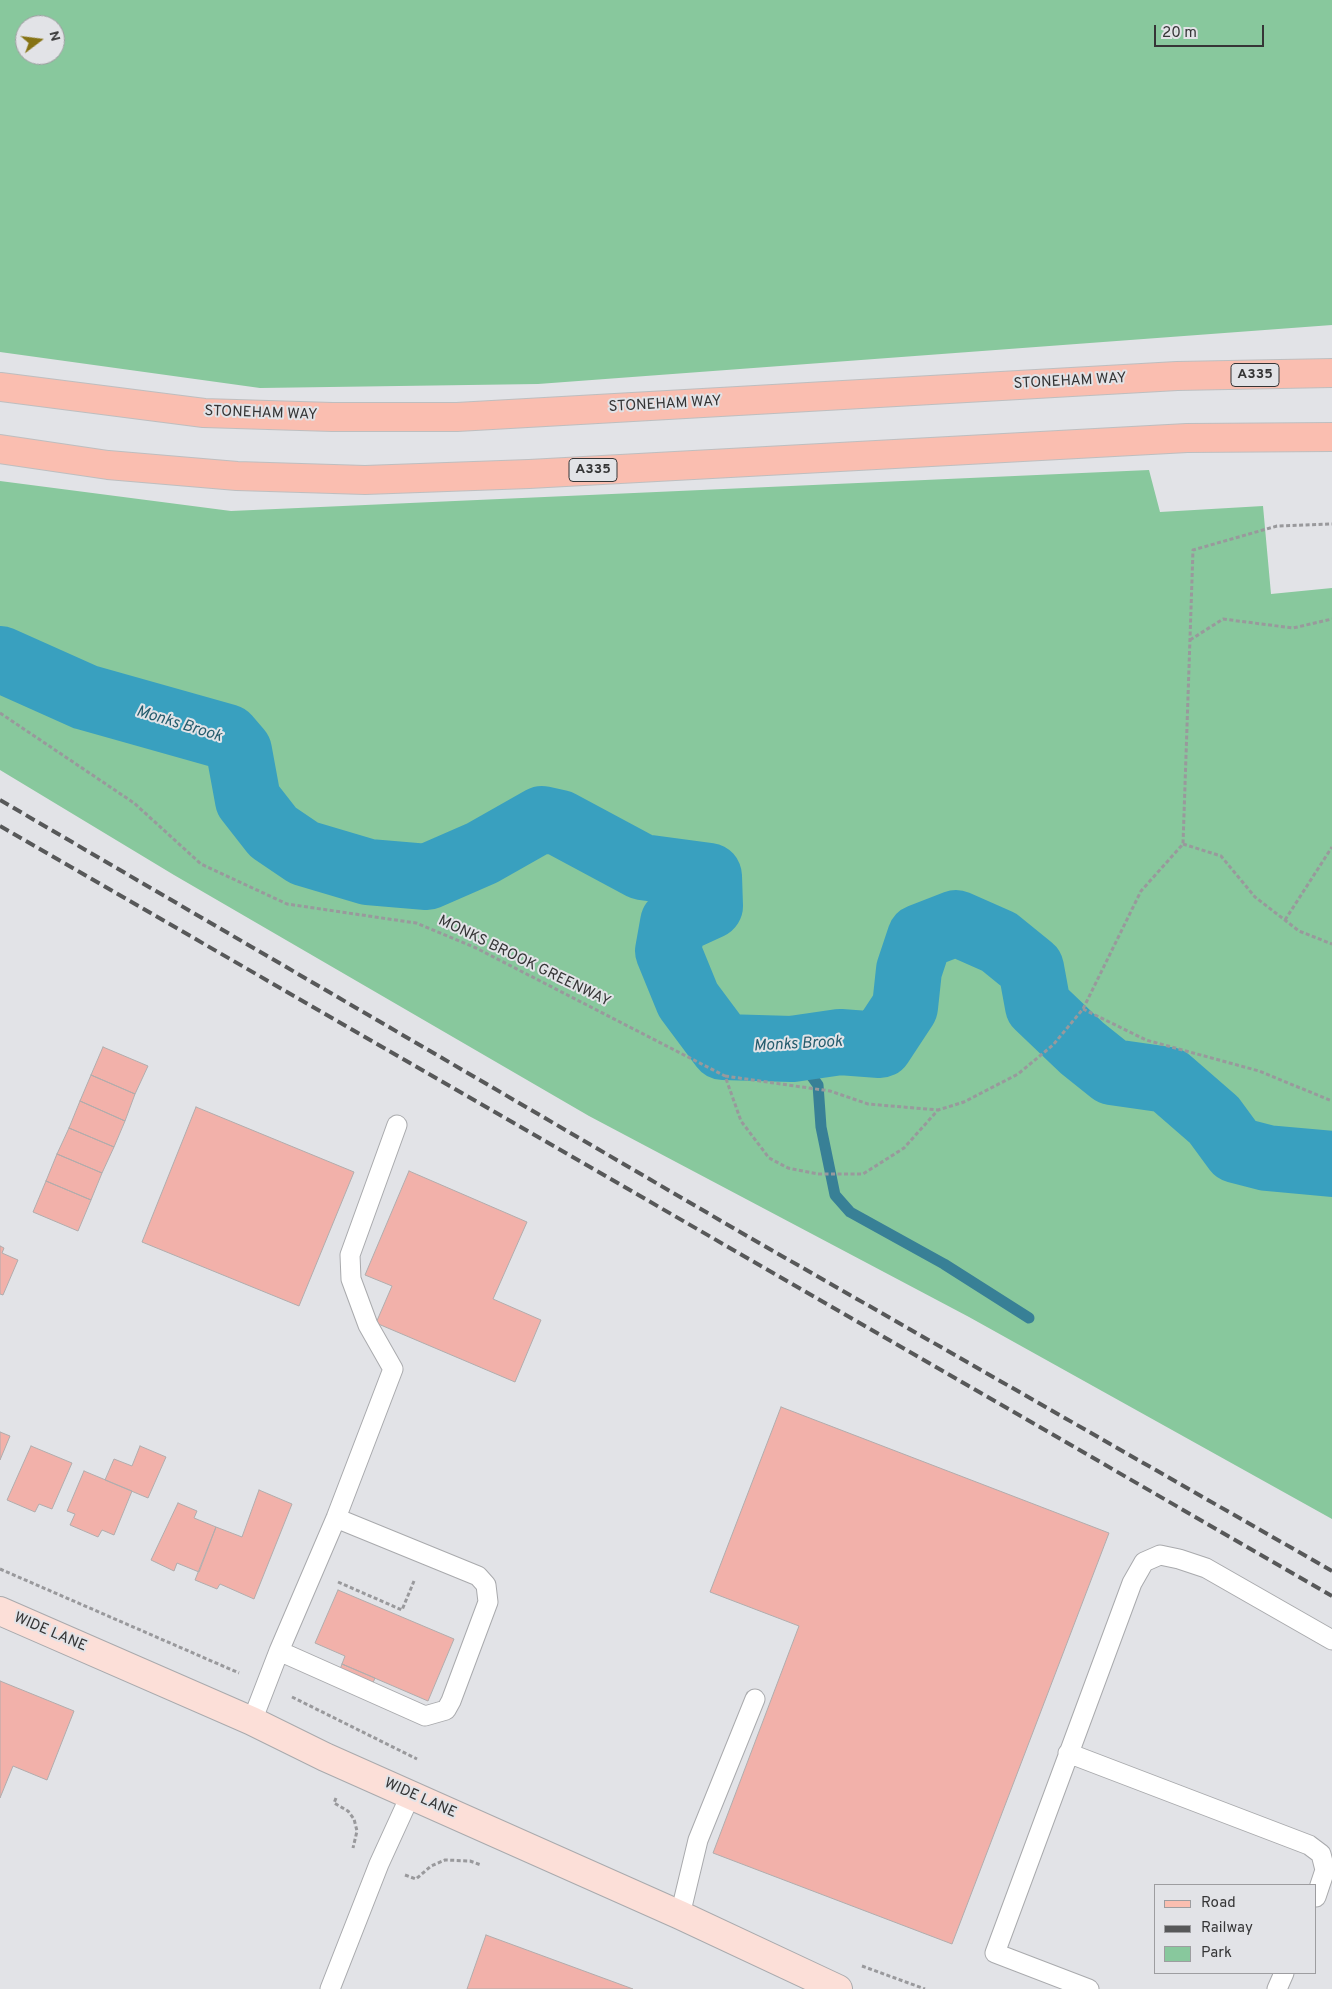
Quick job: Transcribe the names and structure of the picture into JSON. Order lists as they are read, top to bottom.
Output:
{
  "streets": {
    "main road": ["A335", "STONEHAM WAY"],
    "street": ["WIDE LANE"],
    "path": ["MONKS BROOK GREENWAY"]
  },
  "water": ["Monks Brook"],
  "legend": ["Road", "Railway", "Park"],
  "scale_bar": "20 m",
  "north": "right"
}
